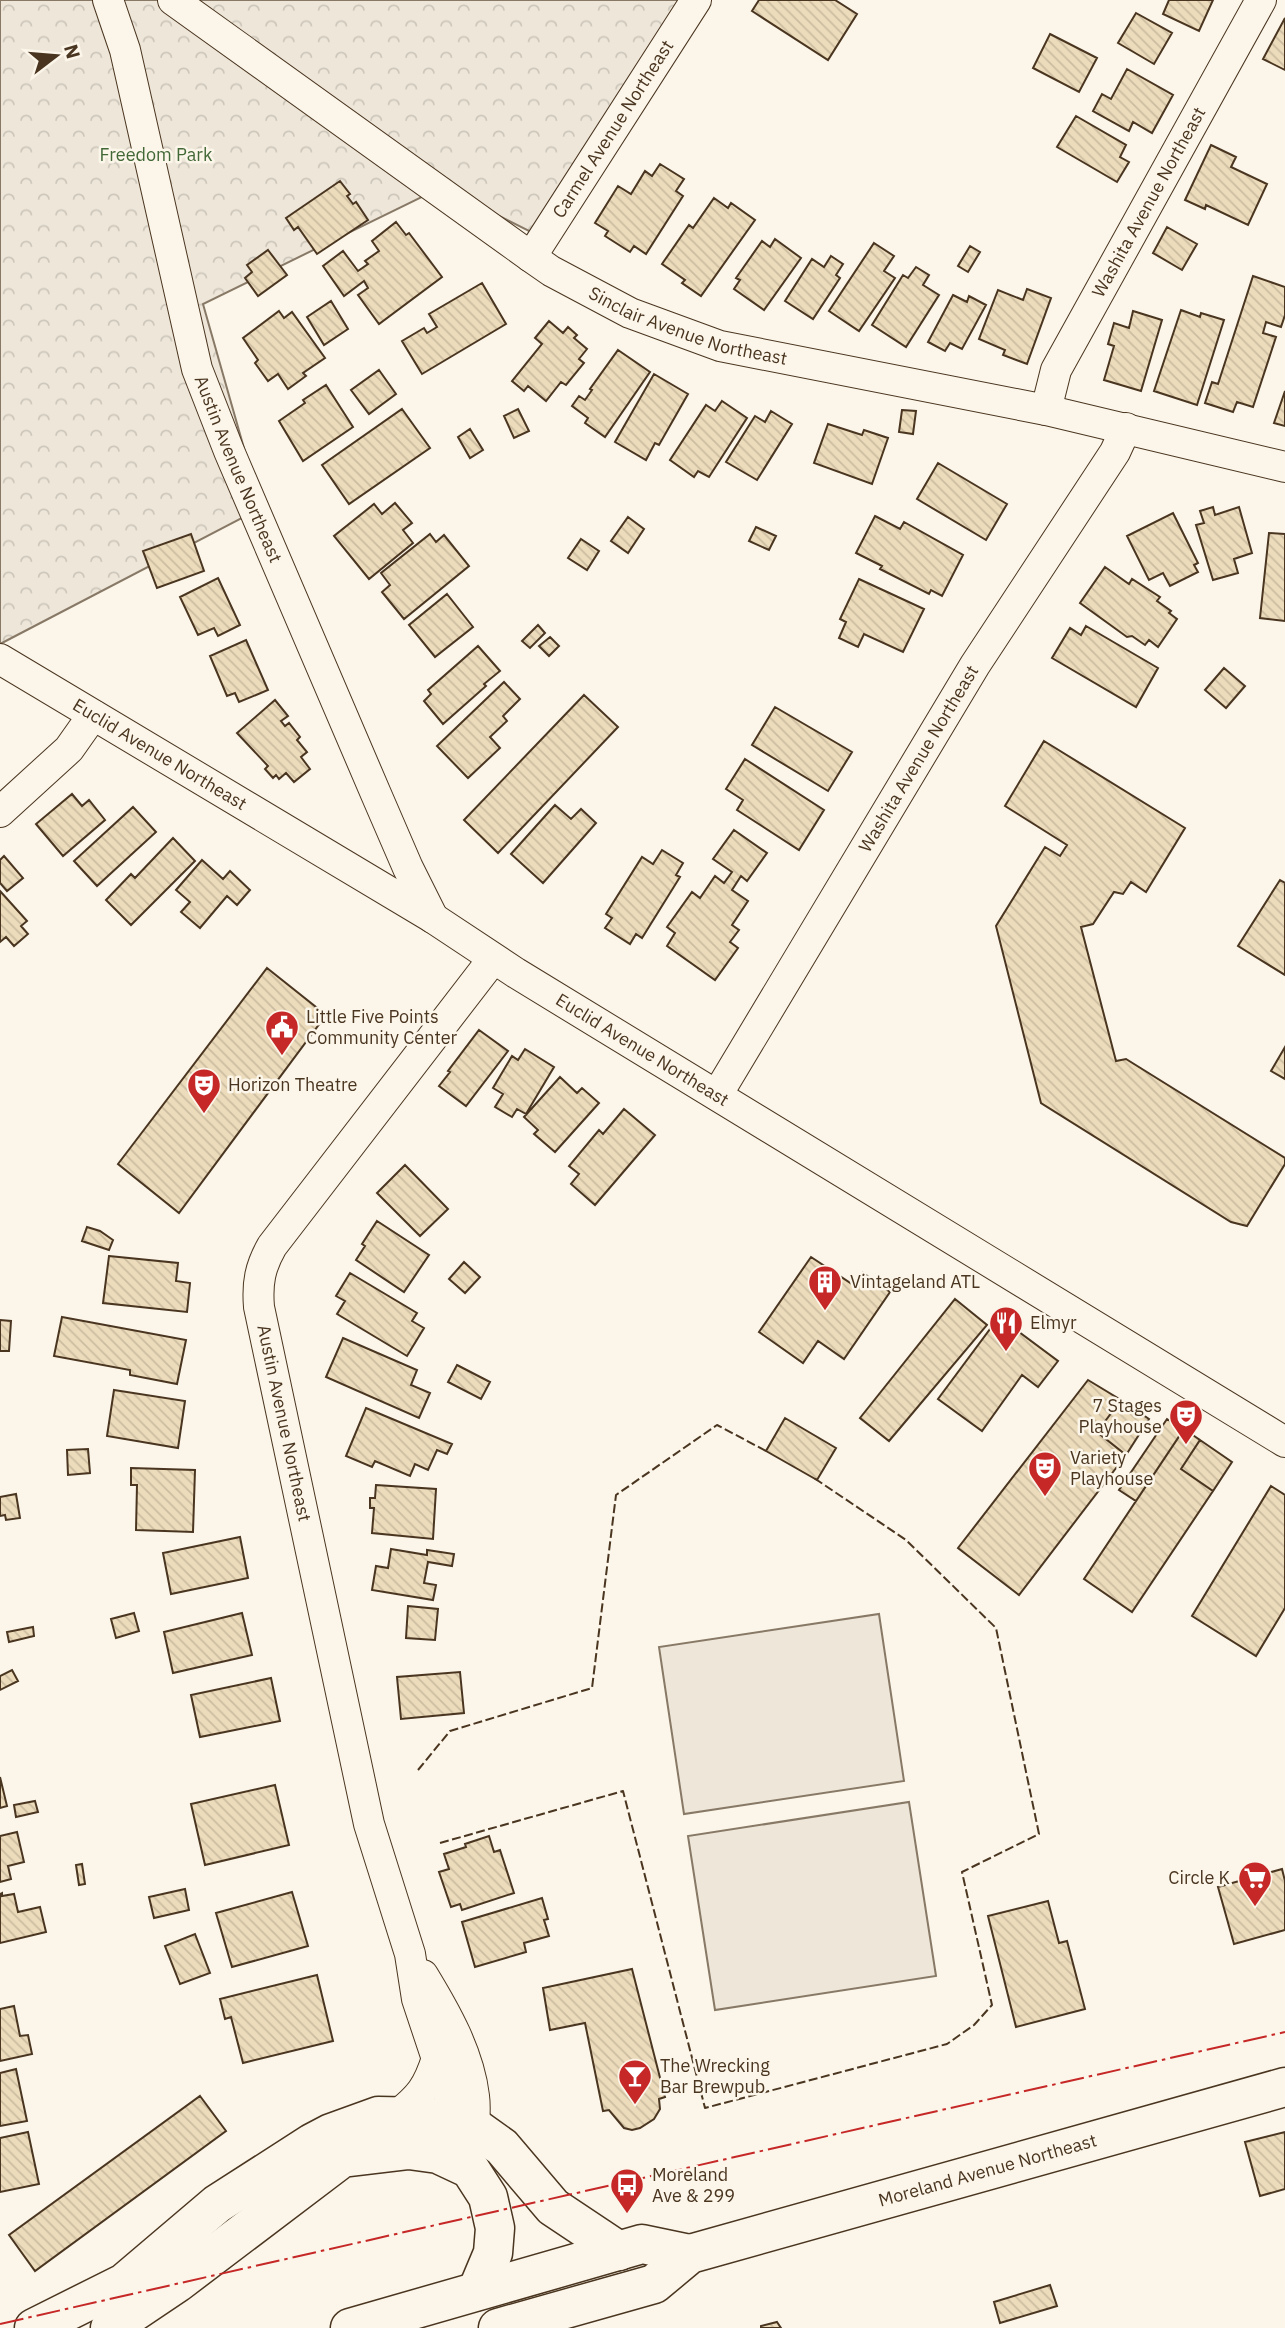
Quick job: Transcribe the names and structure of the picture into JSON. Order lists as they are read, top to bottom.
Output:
{
  "streets": {
    "highway": ["Moreland Avenue Northeast"],
    "street": [
      "Carmel Avenue Northeast",
      "Washita Avenue Northeast",
      "Sinclair Avenue Northeast",
      "Austin Avenue Northeast",
      "Euclid Avenue Northeast"
    ]
  },
  "crossings": [
    ["Carmel Avenue Northeast", "Sinclair Avenue Northeast"],
    ["Washita Avenue Northeast", "Sinclair Avenue Northeast"],
    ["Washita Avenue Northeast", "Euclid Avenue Northeast"],
    ["Austin Avenue Northeast", "Euclid Avenue Northeast"]
  ],
  "parks": ["Freedom Park"],
  "places": {
    "public building": ["Little Five Points Community Center"],
    "theatre": ["Horizon Theatre", "7 Stages Playhouse", "Variety Playhouse"],
    "building": ["Vintageland ATL"],
    "restaurant": ["Elmyr"],
    "supermarket": ["Circle K"],
    "bar": ["The Wrecking Bar Brewpub"],
    "bus stop": ["Moreland Ave & 299"]
  },
  "north": "right"
}
